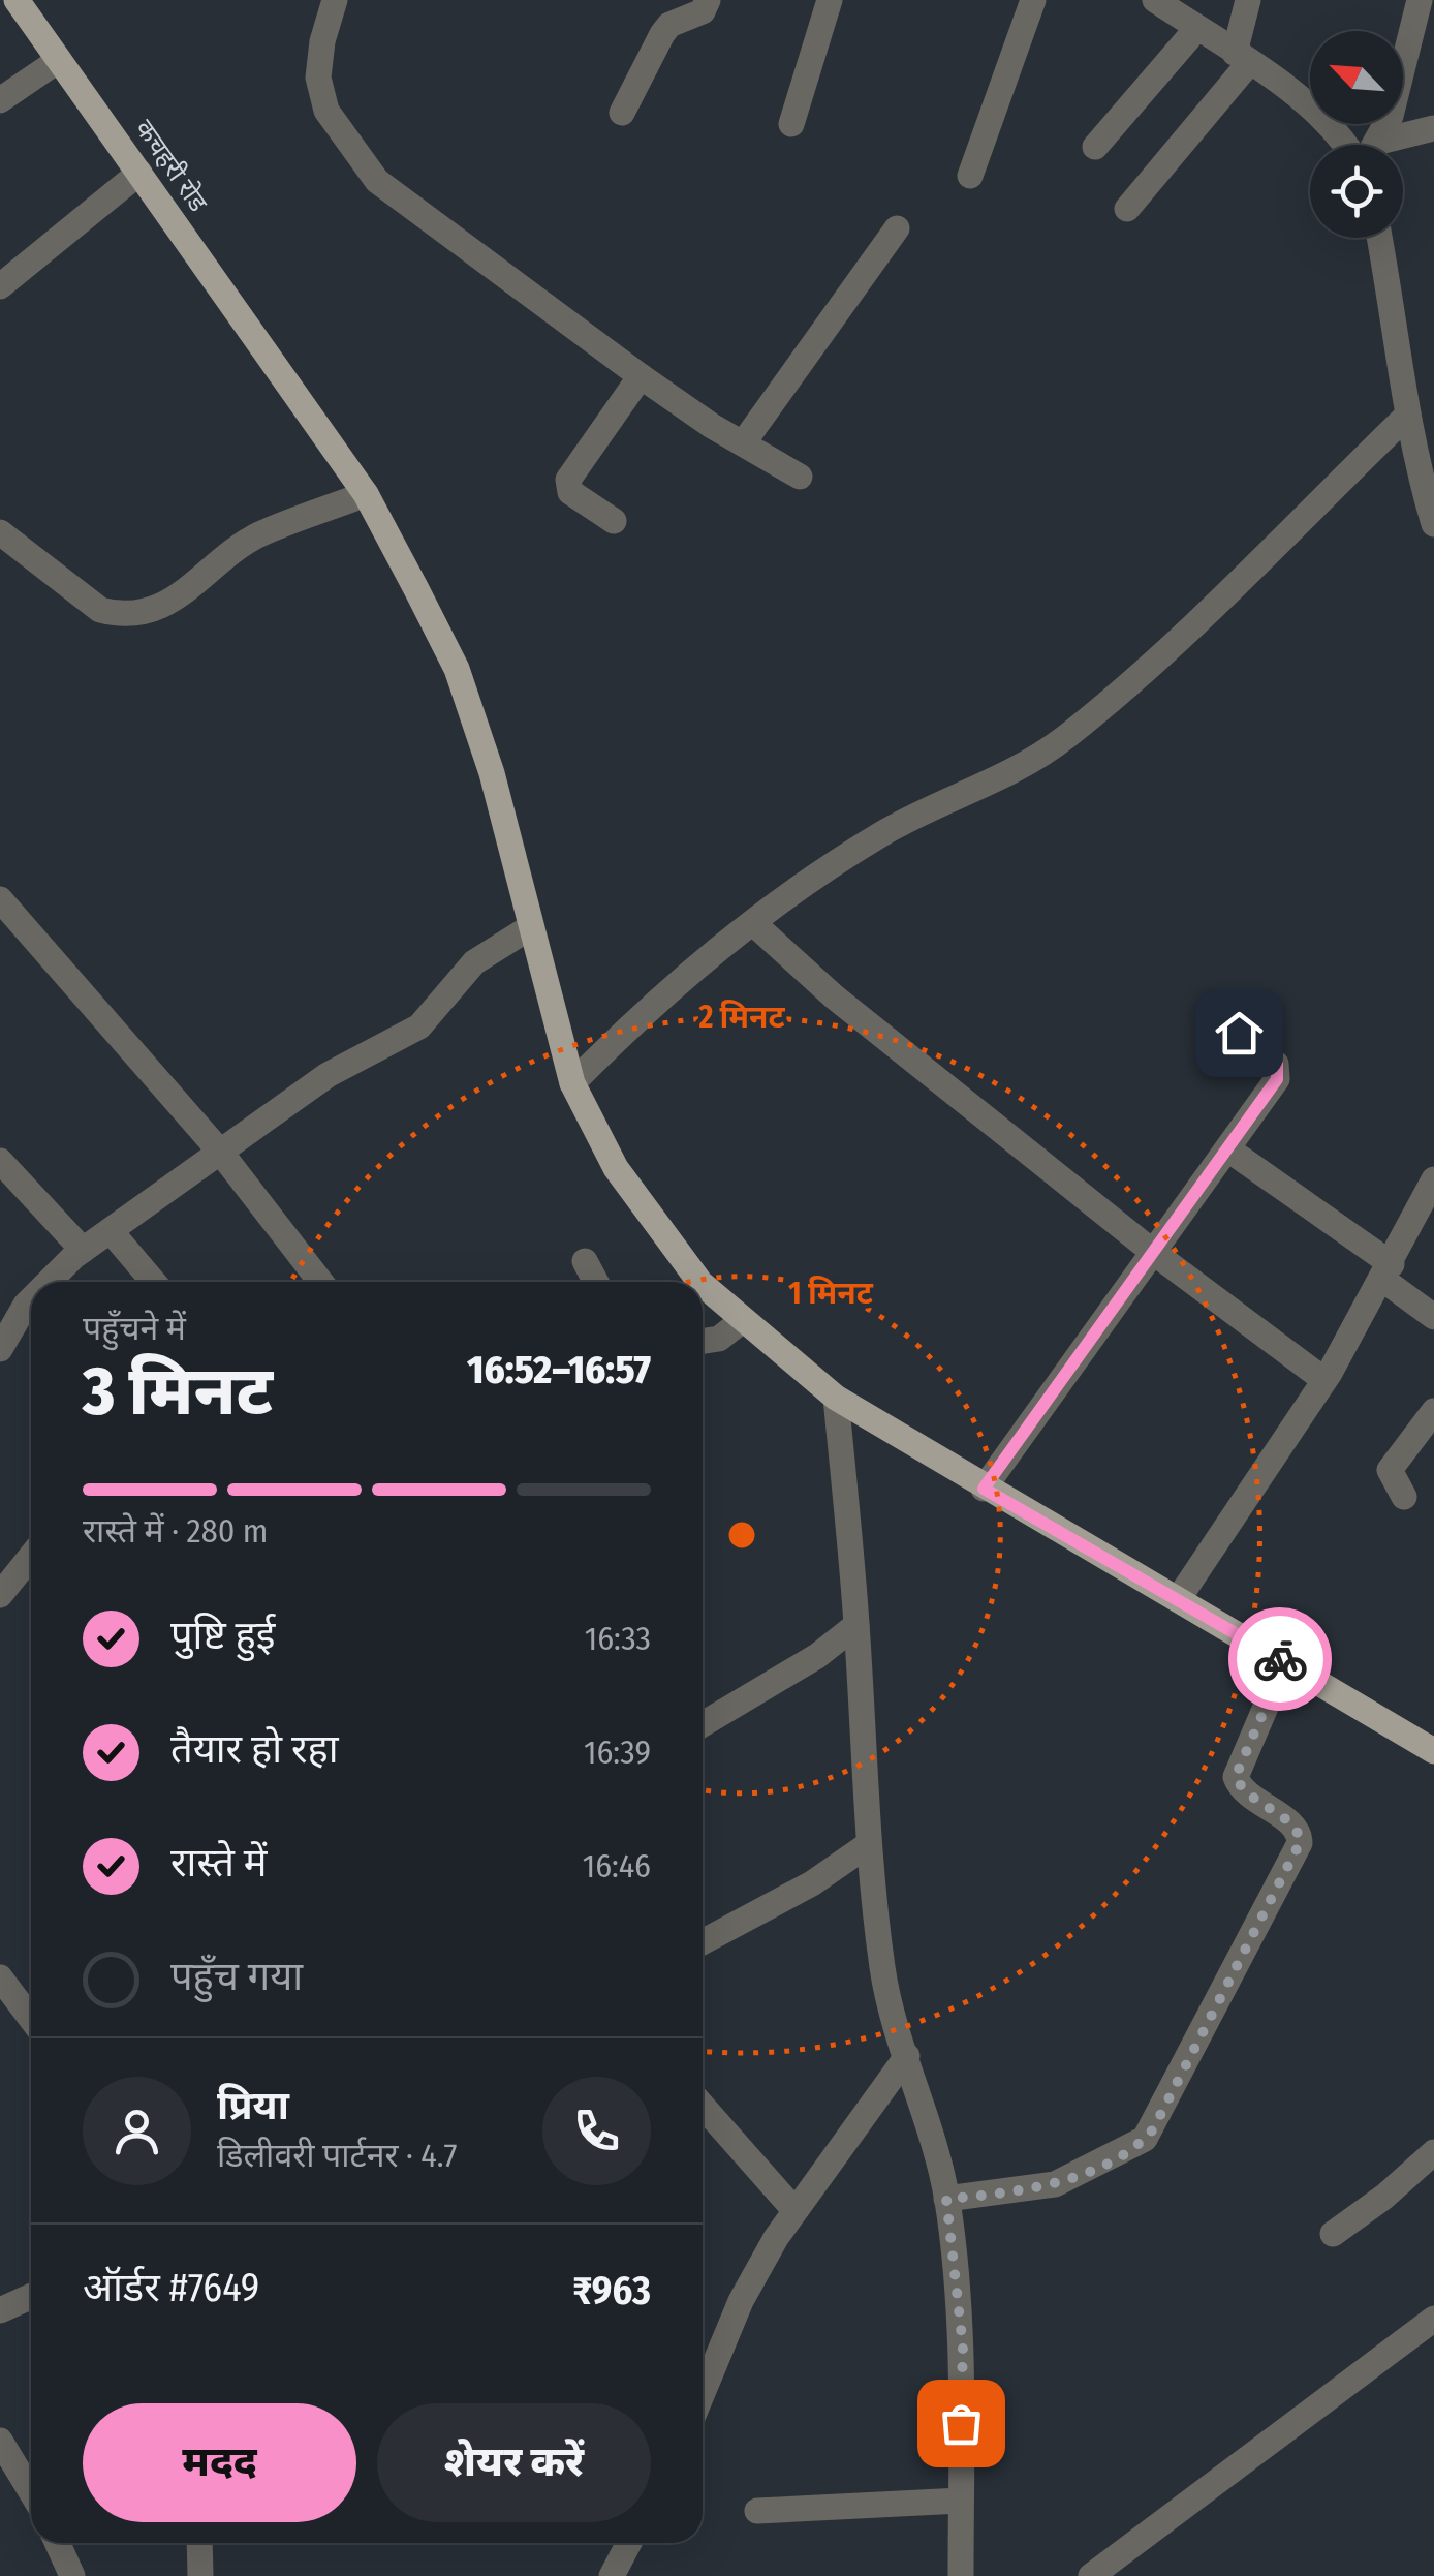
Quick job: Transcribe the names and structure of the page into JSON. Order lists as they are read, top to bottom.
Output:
{
  "streets": {
    "main road": ["कचहरी रोड"]
  },
  "north": "top left",
  "page": {
    "heading": ["3 मिनट", "पहुँचने में", "16:52–16:57"],
    "panel": [
      "प्रिया",
      "डिलीवरी पार्टनर · 4.7",
      "ऑर्डर #7649",
      "₹963"
    ],
    "bar": "रास्ते में · 280 m",
    "list": [
      ["पुष्टि हुई", "16:33"],
      ["तैयार हो रहा", "16:39"],
      ["रास्ते में", "16:46"],
      "पहुँच गया"
    ],
    "buttons": ["मदद", "शेयर करें"]
  },
  "rings": ["2 मिनट", "1 मिनट"]
}
